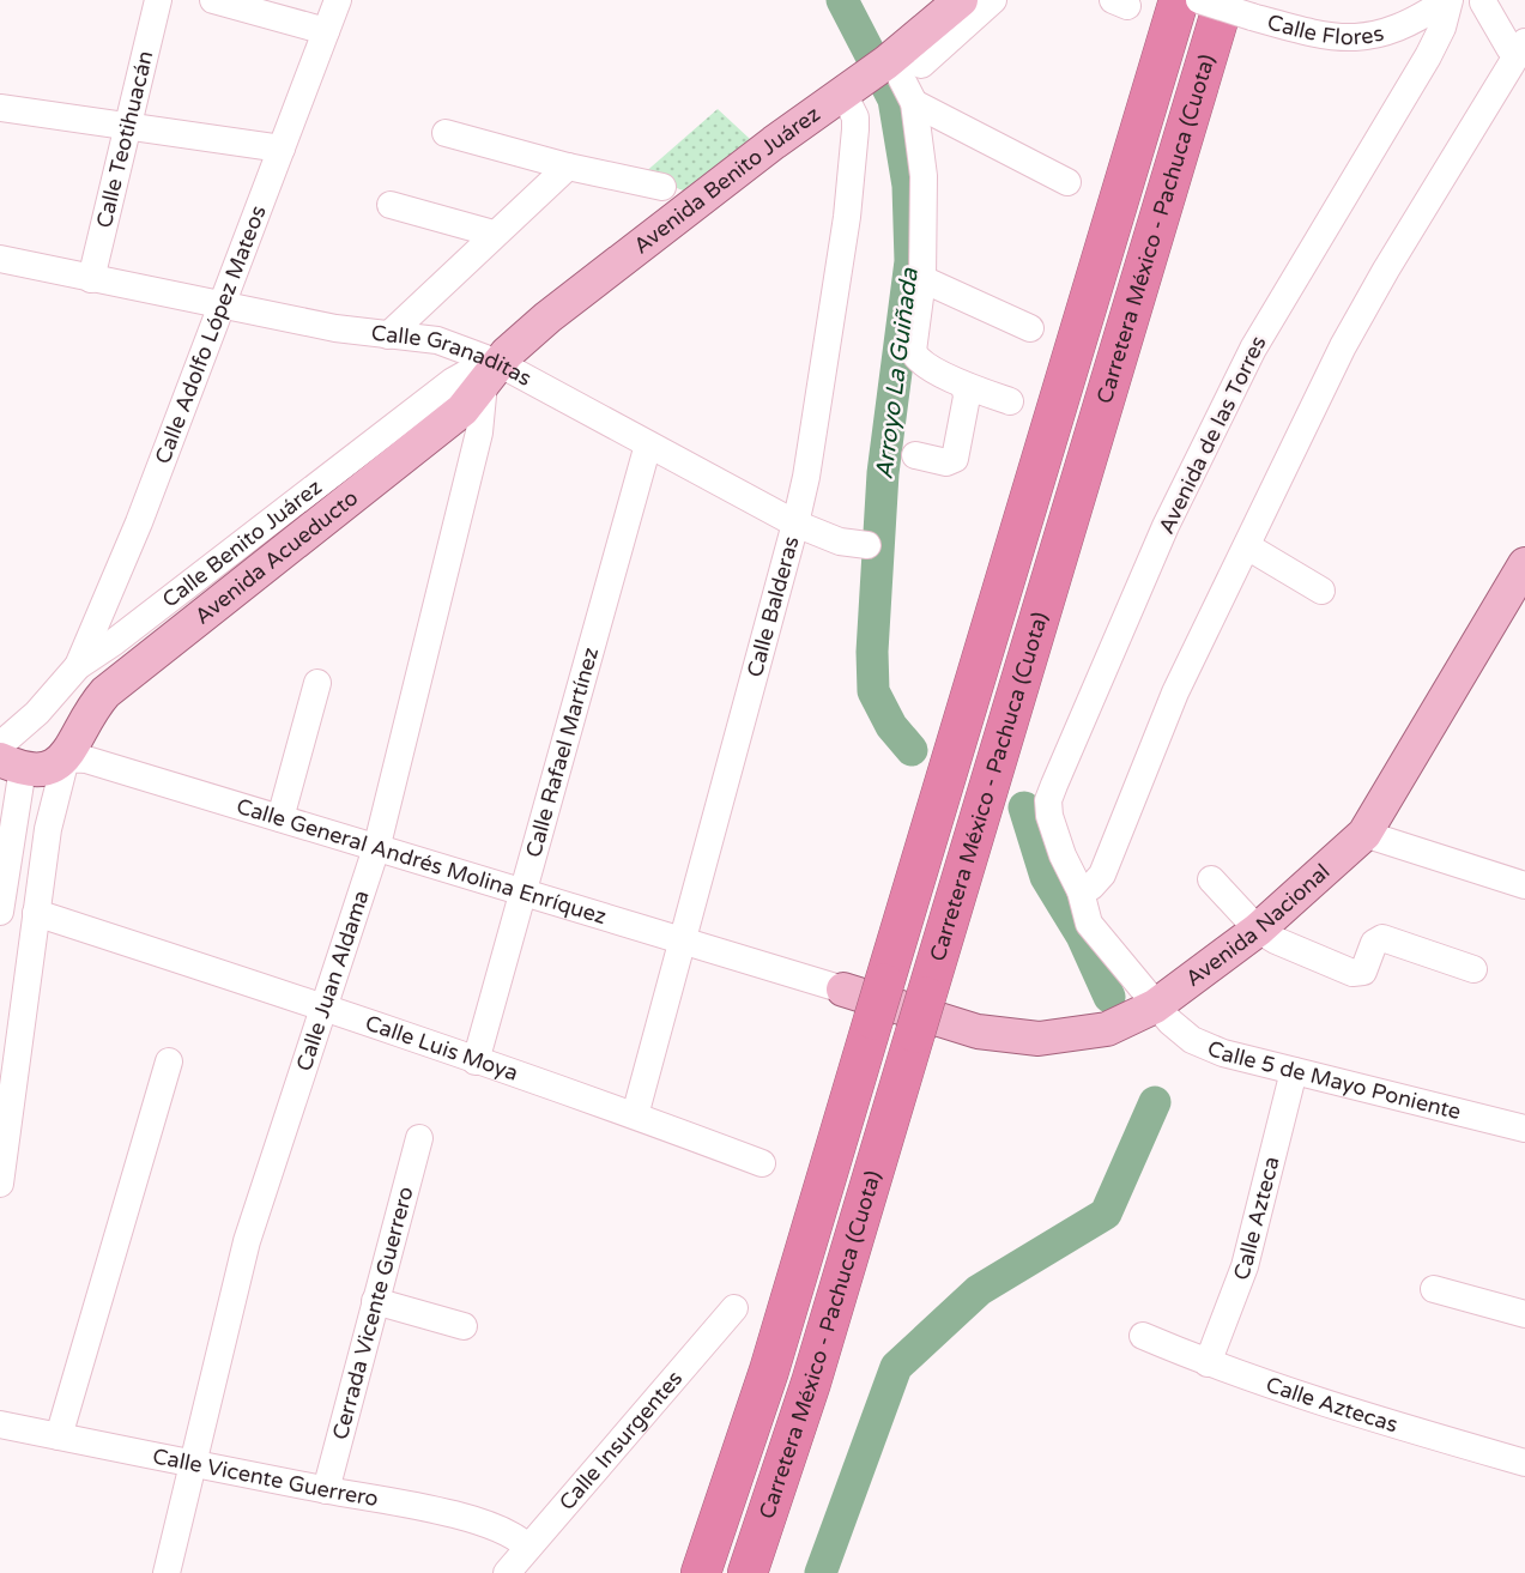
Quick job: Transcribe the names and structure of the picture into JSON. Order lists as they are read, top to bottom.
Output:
{
  "streets": {
    "highway": ["Carretera México - Pachuca (Cuota)"],
    "main road": [
      "Avenida Benito Juárez",
      "Avenida Acueducto",
      "Calle General Andrés Molina Enríquez",
      "Avenida Nacional"
    ],
    "street": [
      "Calle Flores",
      "Calle Teotihuacán",
      "Calle Adolfo López Mateos",
      "Calle Granaditas",
      "Avenida de las Torres",
      "Calle Benito Juárez",
      "Calle Balderas",
      "Calle Rafael Martínez",
      "Calle Juan Aldama",
      "Calle Luis Moya",
      "Calle 5 de Mayo Poniente",
      "Calle Azteca",
      "Cerrada Vicente Guerrero",
      "Calle Aztecas",
      "Calle Insurgentes",
      "Calle Vicente Guerrero"
    ]
  },
  "crossings": [
    ["Calle Flores", "Carretera México - Pachuca (Cuota)"],
    ["Calle Flores", "Avenida de las Torres"],
    ["Calle Teotihuacán", "Calle Granaditas"],
    ["Avenida Benito Juárez", "Calle Granaditas"],
    ["Avenida Benito Juárez", "Calle Benito Juárez"],
    ["Avenida Benito Juárez", "Avenida Acueducto"],
    ["Avenida Benito Juárez", "Calle Balderas"],
    ["Avenida Benito Juárez", "Calle Juan Aldama"],
    ["Calle Adolfo López Mateos", "Calle Granaditas"],
    ["Calle Adolfo López Mateos", "Calle Benito Juárez"],
    ["Calle Granaditas", "Calle Benito Juárez"],
    ["Calle Granaditas", "Avenida Acueducto"],
    ["Calle Granaditas", "Calle Balderas"],
    ["Calle Granaditas", "Calle Rafael Martínez"],
    ["Calle Granaditas", "Calle Juan Aldama"],
    ["Avenida de las Torres", "Avenida Nacional"],
    ["Avenida de las Torres", "Calle 5 de Mayo Poniente"],
    ["Calle Benito Juárez", "Avenida Acueducto"],
    ["Calle Benito Juárez", "Calle General Andrés Molina Enríquez"],
    ["Calle Benito Juárez", "Calle Juan Aldama"],
    ["Avenida Acueducto", "Calle General Andrés Molina Enríquez"],
    ["Avenida Acueducto", "Calle Juan Aldama"],
    ["Calle Balderas", "Calle General Andrés Molina Enríquez"],
    ["Calle Balderas", "Calle Luis Moya"],
    ["Calle Rafael Martínez", "Calle General Andrés Molina Enríquez"],
    ["Calle Rafael Martínez", "Calle Luis Moya"],
    ["Calle General Andrés Molina Enríquez", "Avenida Nacional"],
    ["Calle General Andrés Molina Enríquez", "Calle Juan Aldama"],
    ["Avenida Nacional", "Calle 5 de Mayo Poniente"],
    ["Calle Juan Aldama", "Calle Luis Moya"],
    ["Calle Juan Aldama", "Calle Vicente Guerrero"],
    ["Calle 5 de Mayo Poniente", "Calle Azteca"],
    ["Calle Azteca", "Calle Aztecas"],
    ["Cerrada Vicente Guerrero", "Calle Vicente Guerrero"],
    ["Calle Insurgentes", "Calle Vicente Guerrero"]
  ],
  "water": ["Arroyo La Guiñada"]
}
